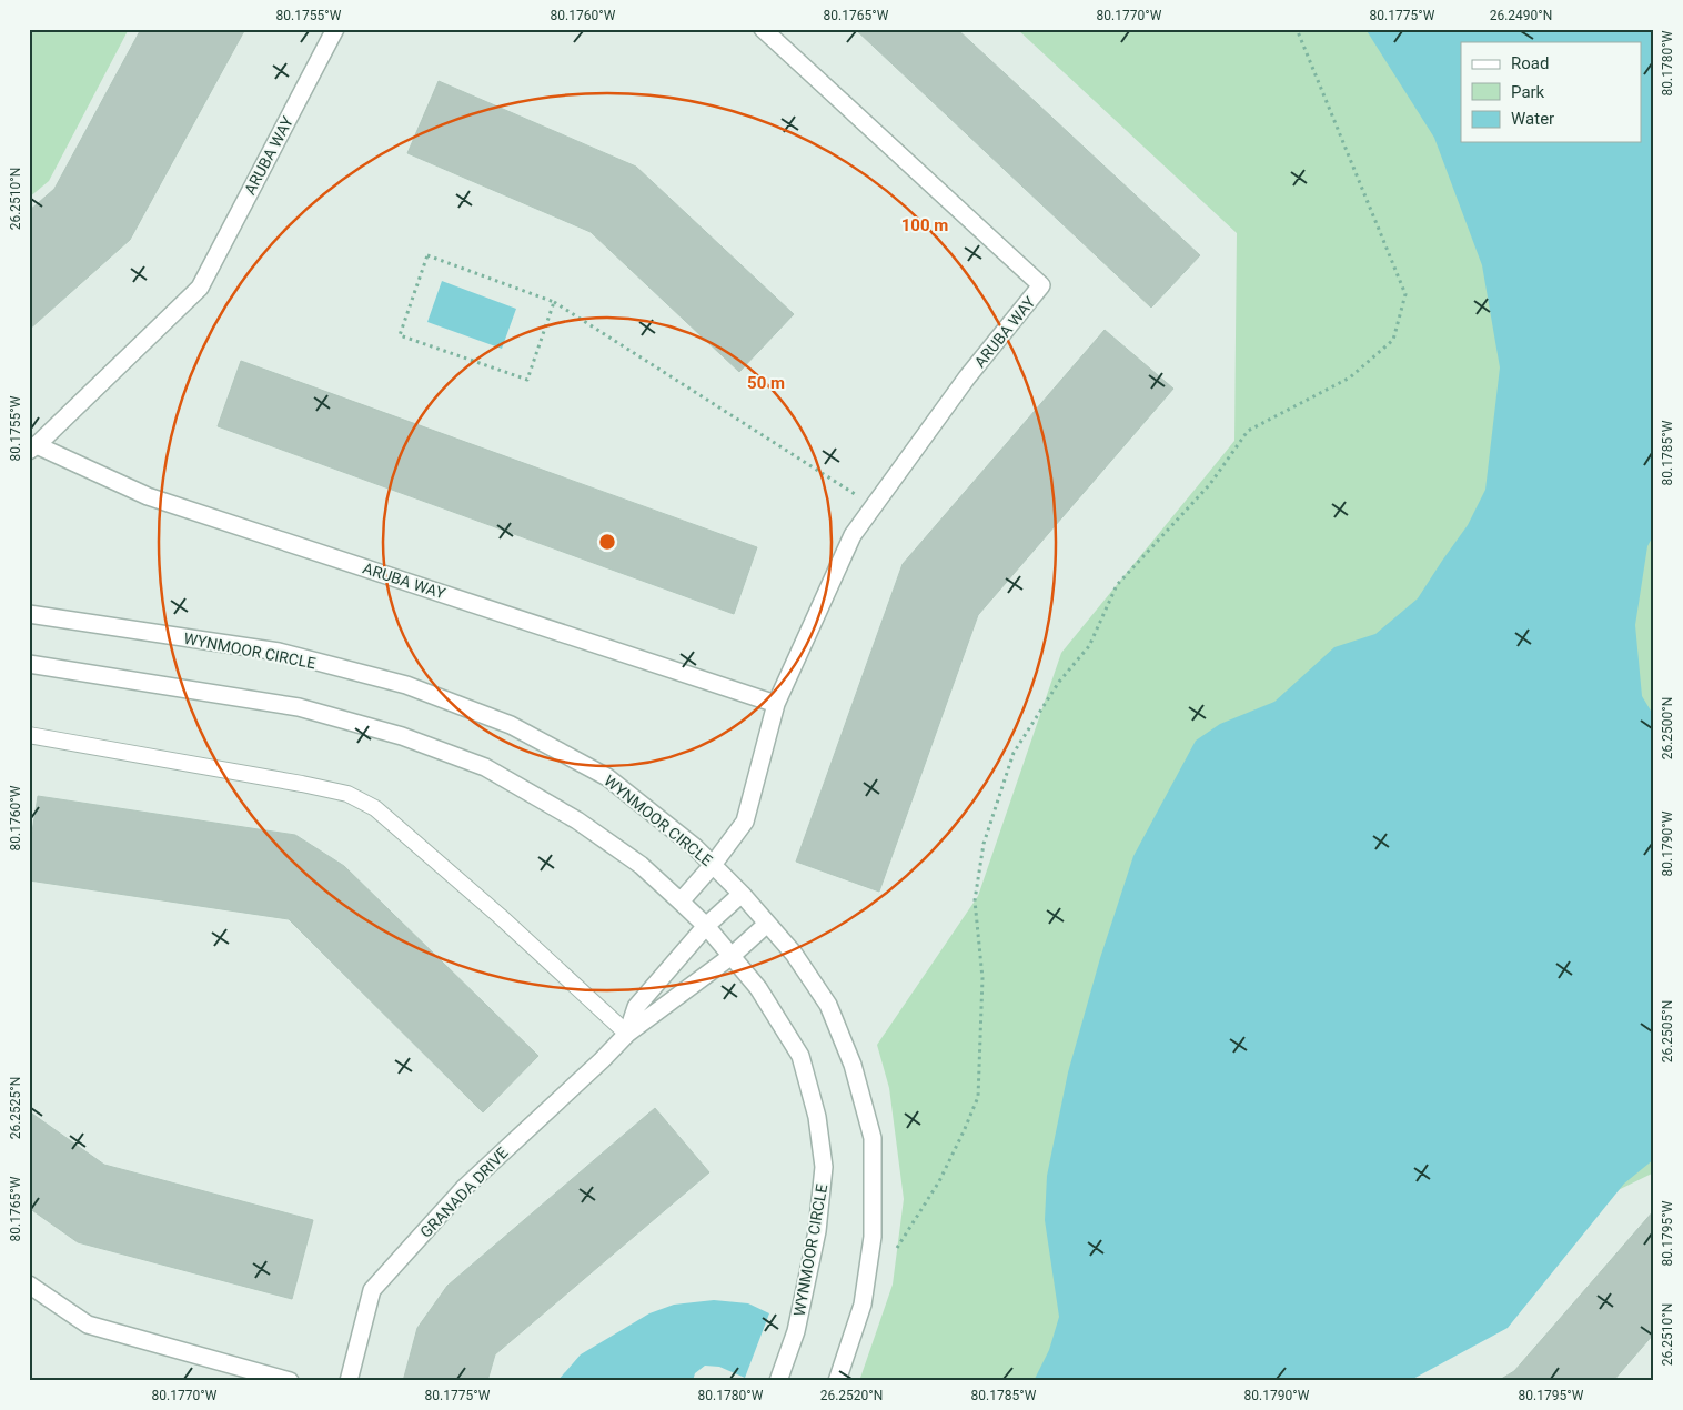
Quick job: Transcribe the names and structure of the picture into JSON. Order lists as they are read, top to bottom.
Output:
{
  "streets": {
    "street": ["ARUBA WAY", "WYNMOOR CIRCLE", "GRANADA DRIVE"]
  },
  "crossings": [
    ["ARUBA WAY", "WYNMOOR CIRCLE"],
    ["WYNMOOR CIRCLE", "GRANADA DRIVE"]
  ],
  "legend": ["Road", "Park", "Water"],
  "coordinates": [
    "80.1755°W",
    "80.1760°W",
    "80.1765°W",
    "80.1770°W",
    "80.1775°W",
    "26.2490°N",
    "80.1780°W",
    "26.2510°N",
    "80.1785°W",
    "26.2500°N",
    "80.1790°W",
    "26.2505°N",
    "26.2525°N",
    "80.1795°W",
    "26.2520°N"
  ],
  "rings": ["100 m", "50 m"]
}
